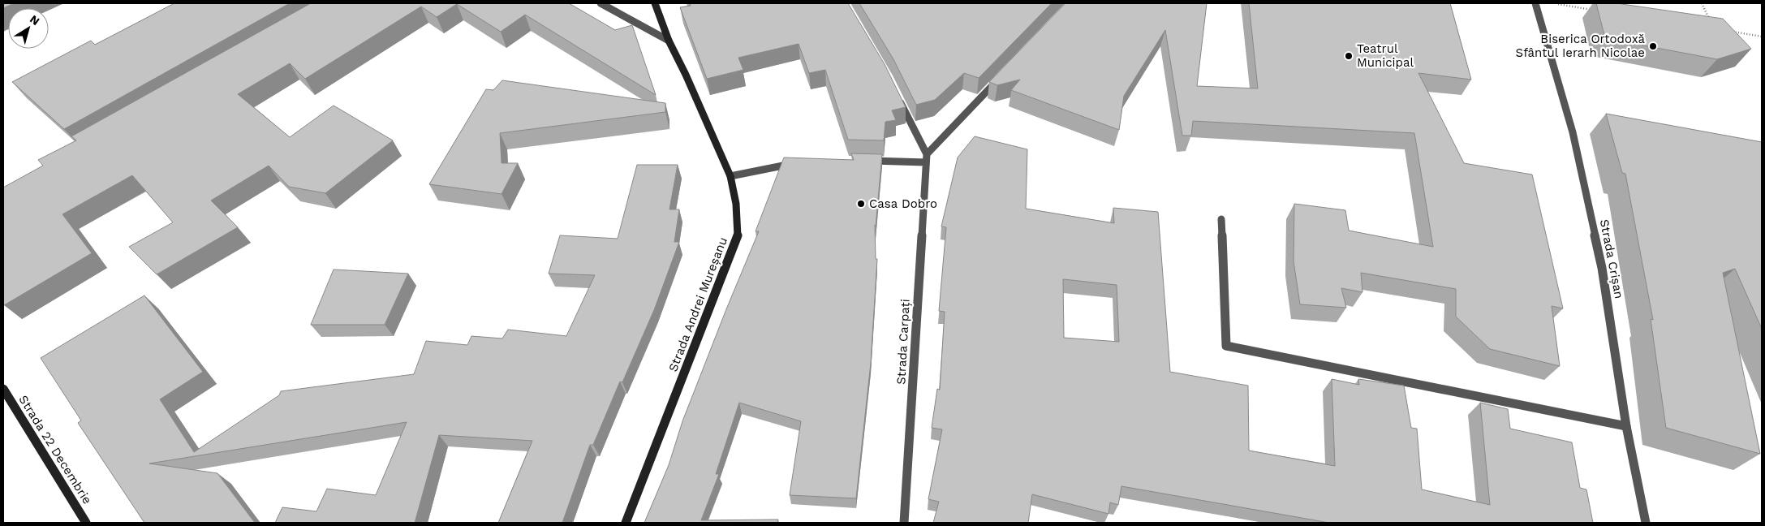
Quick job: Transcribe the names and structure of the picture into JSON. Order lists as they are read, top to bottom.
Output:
{
  "streets": {
    "street": [
      "Strada Crișan",
      "Strada Andrei Mureșanu",
      "Strada Carpați",
      "Strada 22 Decembrie"
    ]
  },
  "places": ["Biserica Ortodoxă Sfântul Ierarh Nicolae", "Teatrul Municipal", "Casa Dobro"],
  "north": "top right"
}
